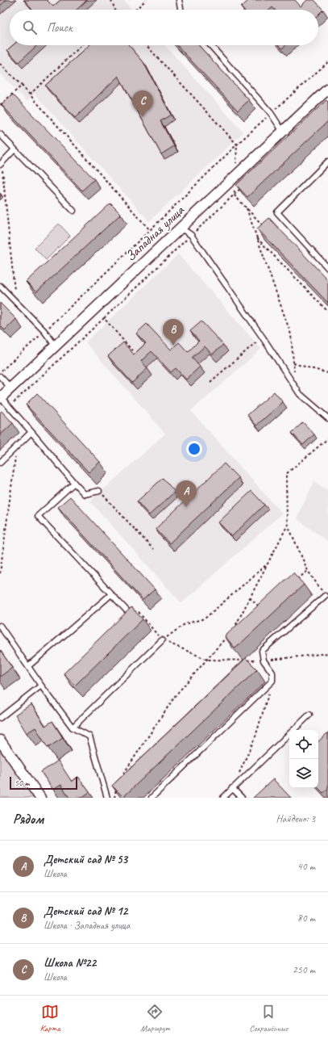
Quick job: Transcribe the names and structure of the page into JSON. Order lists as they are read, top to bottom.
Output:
{
  "streets": {
    "street": ["Западная улица"]
  },
  "scale_bar": "50 m",
  "page": {
    "search": "Поиск",
    "pins": ["C", "B", "A"],
    "scale": "50 m",
    "heading": ["Рядом", "Найдено: 3"],
    "list": [
      {
        "mark": "A",
        "name": "Детский сад № 53",
        "note": "Школа",
        "value": "40 m"
      },
      {
        "mark": "B",
        "name": "Детский сад № 12",
        "note": "Школа · Западная улица",
        "value": "80 m"
      },
      {
        "mark": "C",
        "name": "Школа №22",
        "note": "Школа",
        "value": "250 m"
      }
    ],
    "nav": ["Карта", "Маршрут", "Сохранённые"]
  }
}
